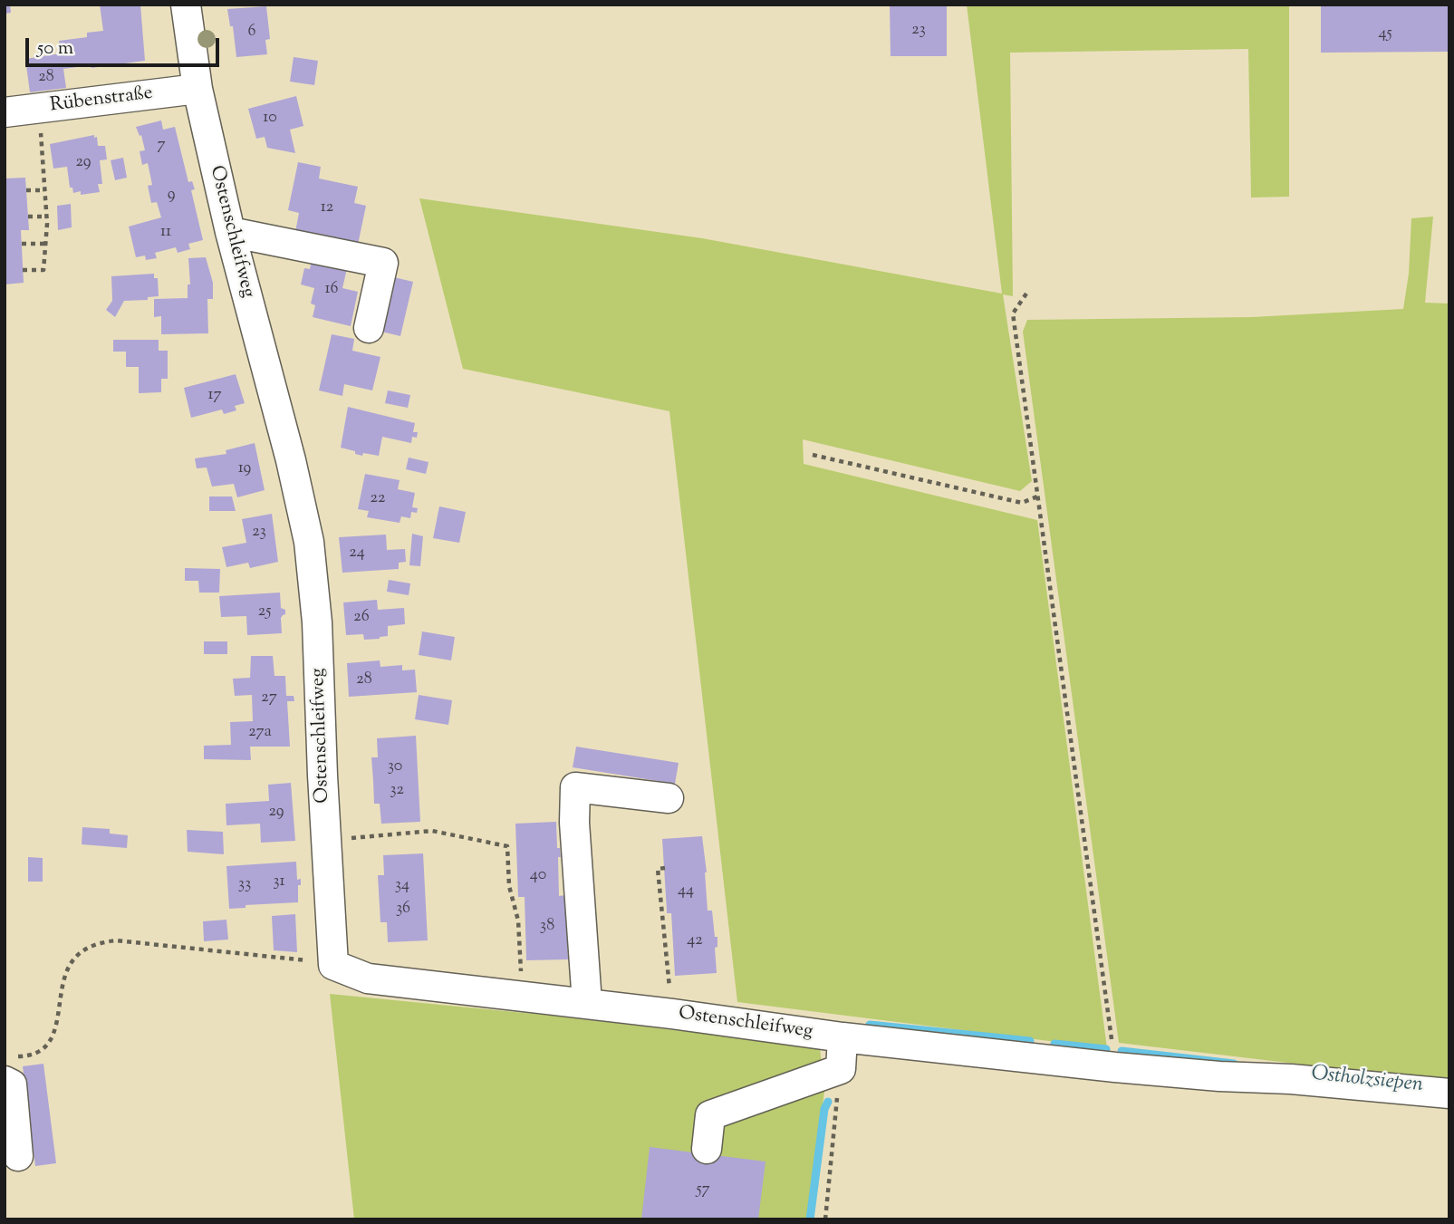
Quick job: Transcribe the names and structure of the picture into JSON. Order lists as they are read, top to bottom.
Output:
{
  "streets": {
    "street": ["Rübenstraße", "Ostenschleifweg"]
  },
  "crossings": [
    ["Rübenstraße", "Ostenschleifweg"]
  ],
  "water": ["Ostholzsiepen"],
  "house_numbers": [
    "23",
    "6",
    "45",
    "28",
    "10",
    "7",
    "29",
    "9",
    "12",
    "11",
    "16",
    "17",
    "19",
    "22",
    "23",
    "24",
    "25",
    "26",
    "28",
    "27",
    "27a",
    "30",
    "32",
    "29",
    "40",
    "31",
    "33",
    "34",
    "44",
    "36",
    "38",
    "42",
    "57"
  ],
  "scale_bar": "50 m"
}
